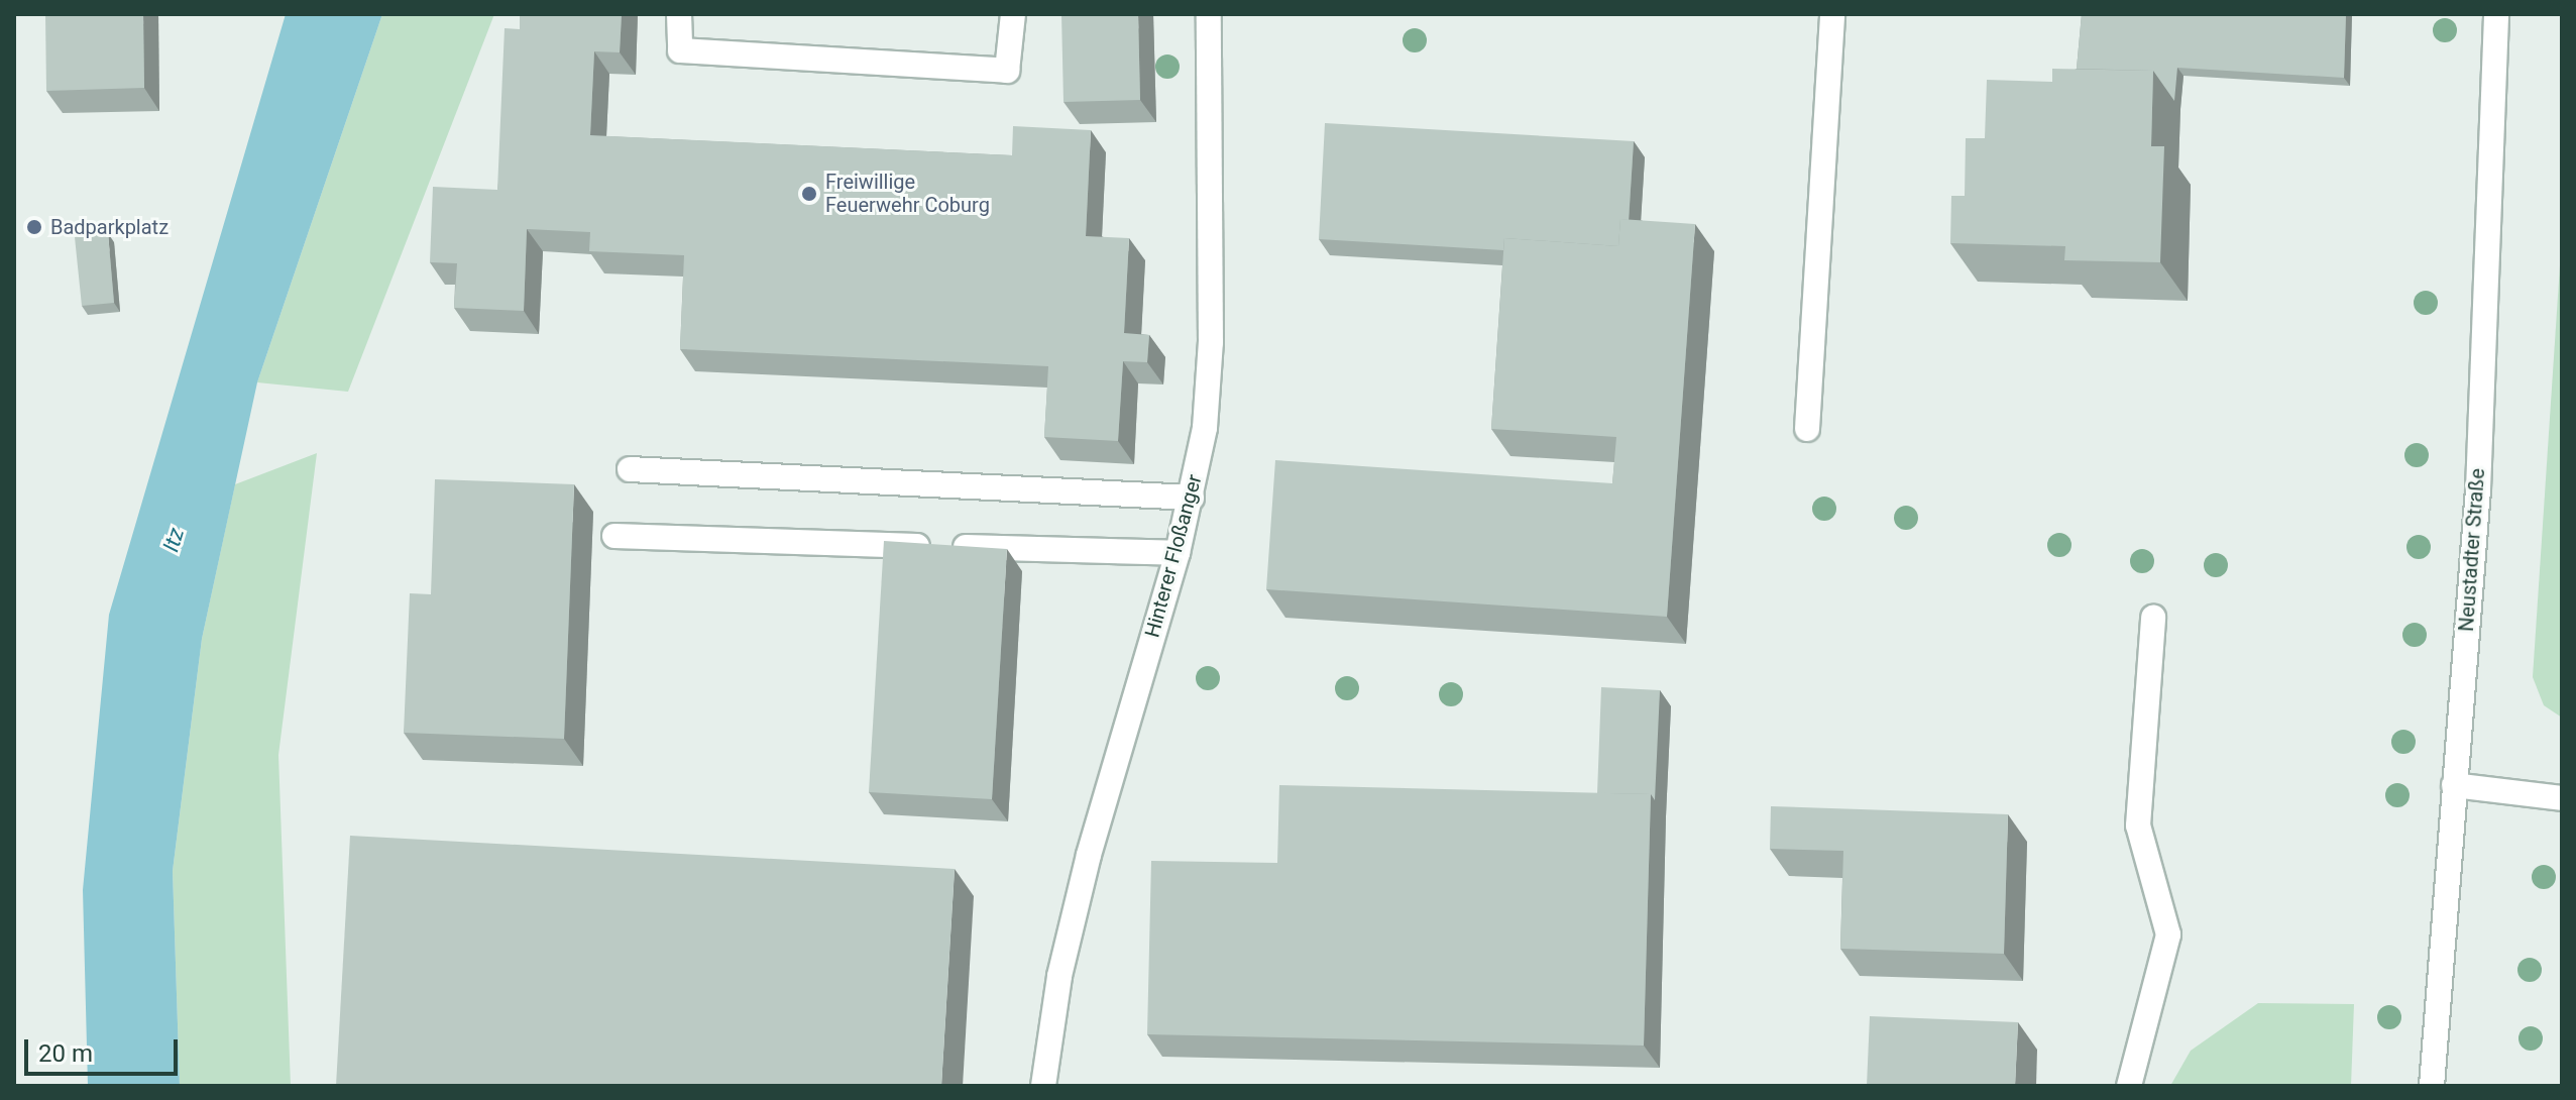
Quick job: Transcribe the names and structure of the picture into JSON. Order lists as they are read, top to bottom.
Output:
{
  "streets": {
    "street": ["Neustadter Straße", "Hinterer Floßanger"]
  },
  "water": ["Itz"],
  "places": ["Freiwillige Feuerwehr Coburg", "Badparkplatz"],
  "scale_bar": "20 m"
}
